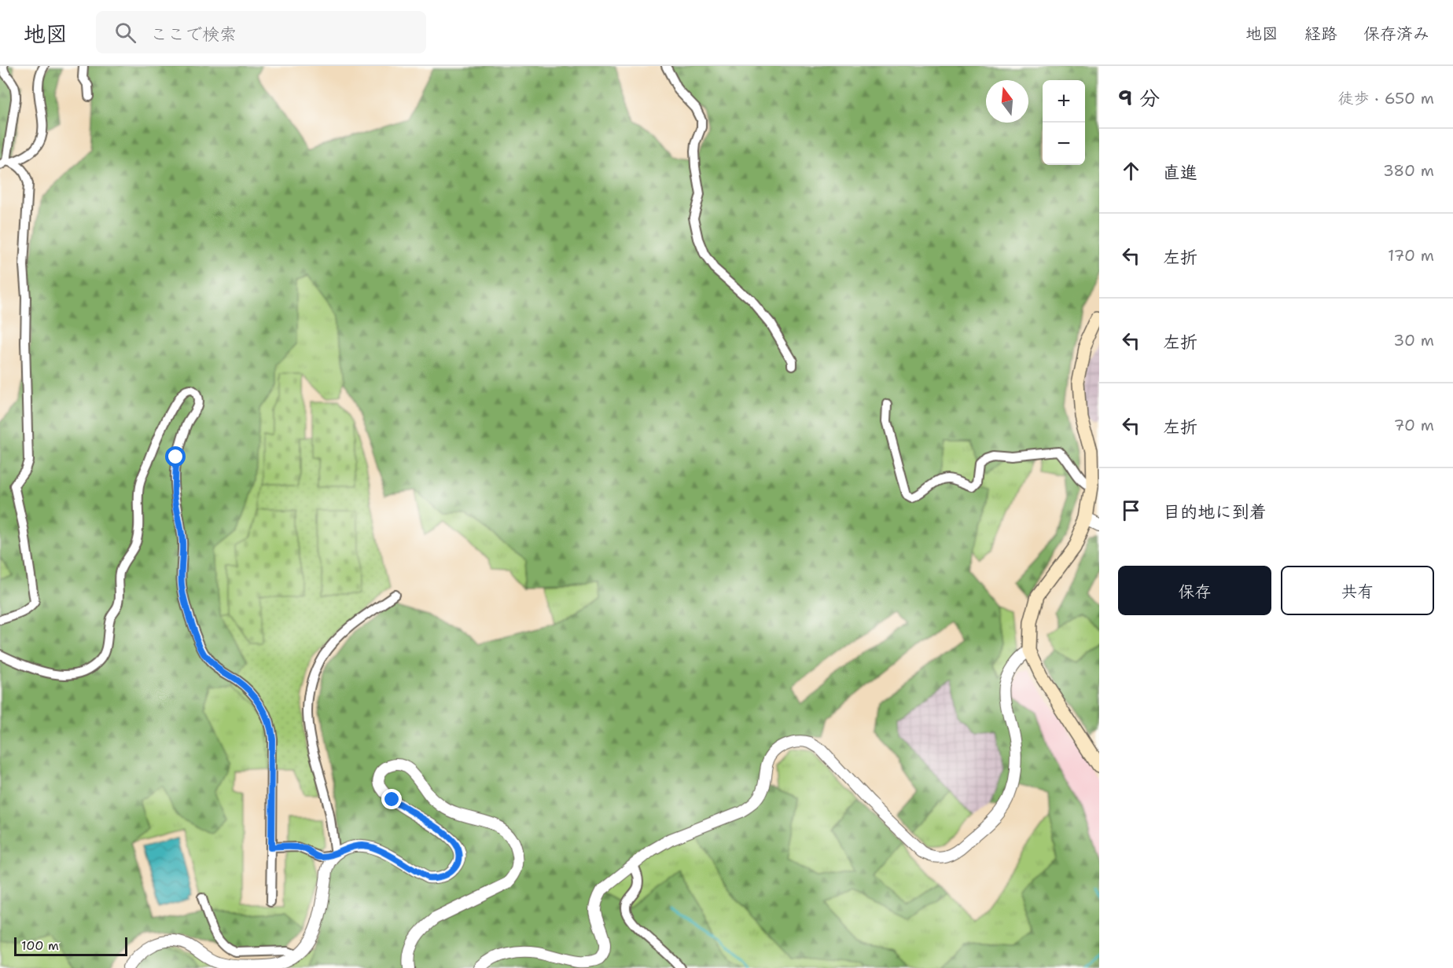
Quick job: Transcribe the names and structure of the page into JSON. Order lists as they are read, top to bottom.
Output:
{
  "scale_bar": "100 m",
  "north": "top",
  "page": {
    "header": "地図",
    "search": "ここで検索",
    "nav": ["地図", "経路", "保存済み"],
    "heading": ["9 分", "徒歩 · 650 m"],
    "map_buttons": ["+", "−"],
    "list": [
      ["直進", "380 m"],
      ["左折", "170 m"],
      ["左折", "30 m"],
      ["左折", "70 m"],
      "目的地に到着"
    ],
    "buttons": ["保存", "共有"],
    "scale": "100 m"
  }
}
